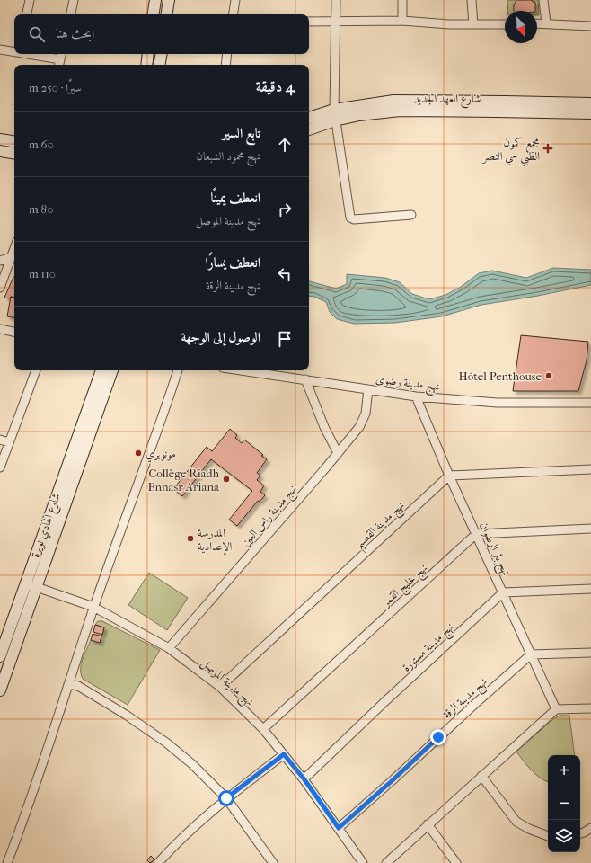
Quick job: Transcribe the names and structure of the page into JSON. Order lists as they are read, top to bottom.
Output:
{
  "streets": {
    "main road": ["شارع العهد الجديد", "شارع الهادي نويرة"],
    "street": [
      "نهج مدينة رضوى",
      "نهج مدينة راس العين",
      "نهج مدينة القصيم",
      "نهج بئر الرضوان",
      "نهج خليج القمر",
      "نهج مدينة مستورة",
      "نهج مدينة الموصل",
      "نهج مدينة الرقة"
    ]
  },
  "crossings": [
    ["نهج مدينة رضوى", "نهج مدينة راس العين"],
    ["نهج مدينة رضوى", "نهج بئر الرضوان"],
    ["نهج مدينة راس العين", "نهج مدينة الموصل"],
    ["نهج مدينة القصيم", "نهج بئر الرضوان"],
    ["نهج مدينة القصيم", "نهج مدينة الموصل"],
    ["شارع الهادي نويرة", "نهج مدينة الموصل"],
    ["نهج بئر الرضوان", "نهج خليج القمر"],
    ["نهج بئر الرضوان", "نهج مدينة مستورة"],
    ["نهج بئر الرضوان", "نهج مدينة الرقة"],
    ["نهج خليج القمر", "نهج مدينة الموصل"],
    ["نهج مدينة مستورة", "نهج مدينة الموصل"],
    ["نهج مدينة الموصل", "نهج مدينة الرقة"]
  ],
  "places": {
    "health": ["مجمع كمون الطبي حي النصر"],
    "other": [
      "Hôtel Penthouse",
      "مونوبري",
      "Collège Riadh Ennasr Ariana",
      "المدرسة الإعدادية"
    ]
  },
  "north": "bottom right",
  "page": {
    "search": "ابحث هنا",
    "heading": ["4 دقيقة", "سيرًا · 250 m"],
    "list": [
      ["تابع السير", "نهج محمود الشبعان", "60 m"],
      ["انعطف يمينًا", "نهج مدينة الموصل", "80 m"],
      ["انعطف يسارًا", "نهج مدينة الرقة", "110 m"],
      "الوصول إلى الوجهة"
    ],
    "map_buttons": ["+", "−"]
  }
}
